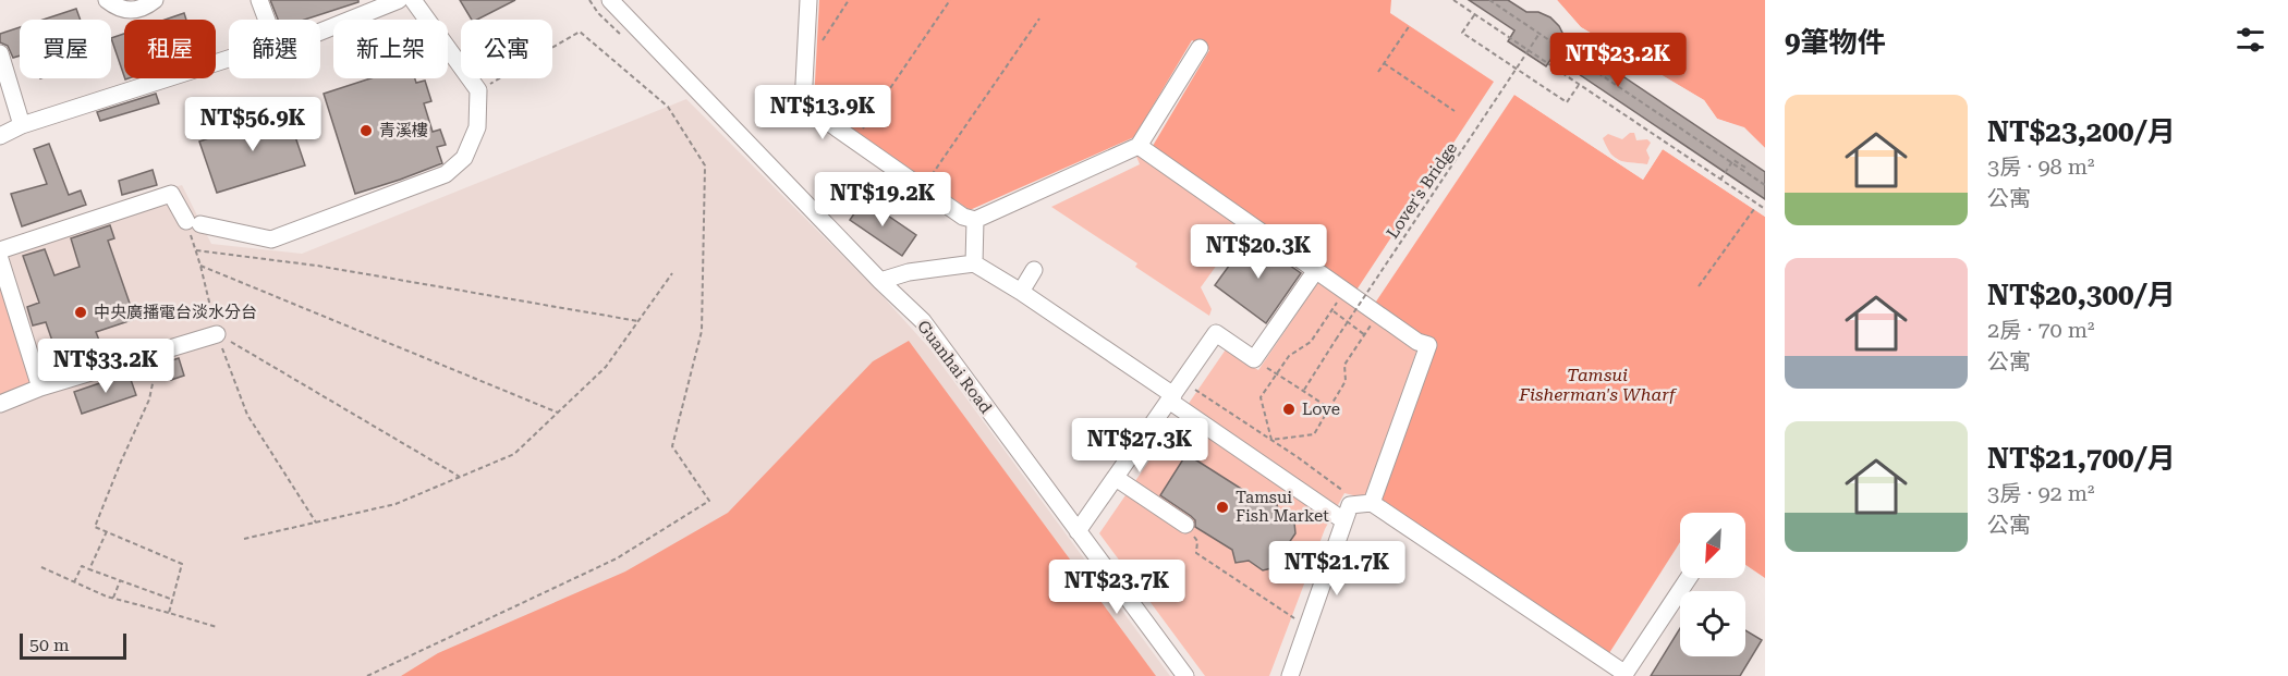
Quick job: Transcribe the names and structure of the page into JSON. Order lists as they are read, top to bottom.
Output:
{
  "streets": {
    "street": ["Guanhai Road"],
    "path": ["Lover's Bridge"]
  },
  "water": ["Tamsui Fisherman's Wharf"],
  "places": [
    "青溪樓",
    "中央廣播電台淡水分台",
    "Love",
    "Tamsui Fish Market"
  ],
  "scale_bar": "50 m",
  "north": "bottom left",
  "page": {
    "heading": "9筆物件",
    "chip": [
      "買屋",
      "租屋",
      "篩選",
      "新上架",
      "公寓"
    ],
    "price": [
      "NT$23.2K",
      "NT$13.9K",
      "NT$56.9K",
      "NT$19.2K",
      "NT$20.3K",
      "NT$33.2K",
      "NT$27.3K",
      "NT$21.7K",
      "NT$23.7K"
    ],
    "list": [
      {
        "name": "NT$23,200/月",
        "note": "3房 · 98 m² · 公寓"
      },
      {
        "name": "NT$20,300/月",
        "note": "2房 · 70 m² · 公寓"
      },
      {
        "name": "NT$21,700/月",
        "note": "3房 · 92 m² · 公寓"
      }
    ],
    "scale": "50 m"
  }
}
